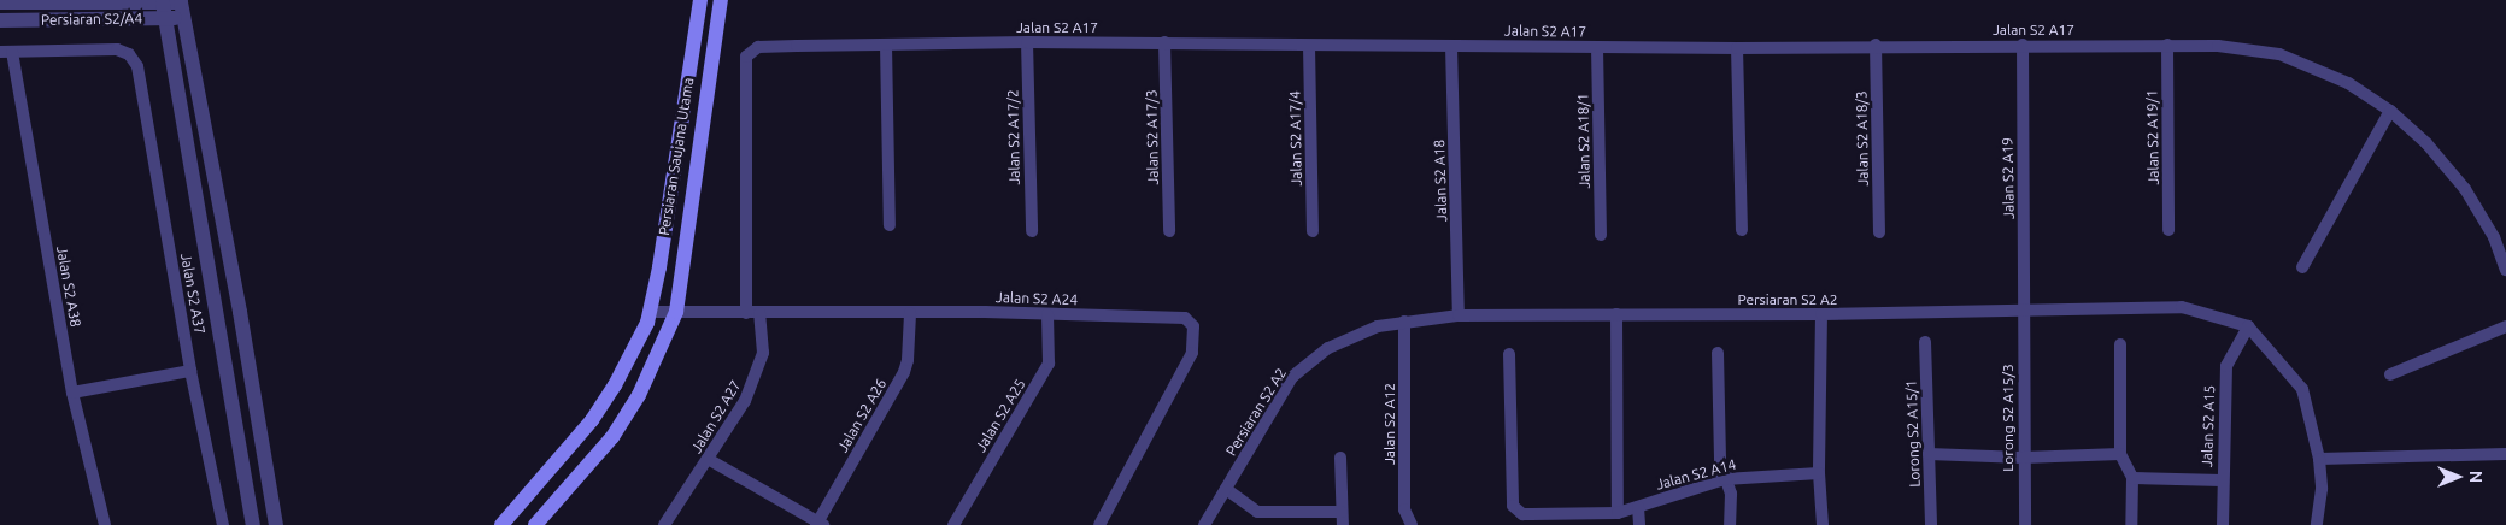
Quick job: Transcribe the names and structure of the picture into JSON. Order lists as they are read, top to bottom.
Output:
{
  "streets": {
    "main road": ["Persiaran Saujana Utama"],
    "street": [
      "Persiaran S2/A4",
      "Jalan S2 A17",
      "Jalan S2 A17/2",
      "Jalan S2 A17/3",
      "Jalan S2 A19/1",
      "Jalan S2 A17/4",
      "Jalan S2 A18/3",
      "Jalan S2 A18/1",
      "Jalan S2 A19",
      "Jalan S2 A18",
      "Jalan S2 A38",
      "Jalan S2 A37",
      "Jalan S2 A24",
      "Persiaran S2 A2",
      "Jalan S2 A26",
      "Jalan S2 A25",
      "Jalan S2 A27",
      "Lorong S2 A15/3",
      "Jalan S2 A12",
      "Jalan S2 A15",
      "Lorong S2 A15/1",
      "Jalan S2 A14"
    ]
  },
  "crossings": [
    ["Jalan S2 A17", "Jalan S2 A17/2"],
    ["Jalan S2 A17", "Jalan S2 A17/3"],
    ["Jalan S2 A17", "Jalan S2 A19/1"],
    ["Jalan S2 A17", "Jalan S2 A17/4"],
    ["Jalan S2 A17", "Jalan S2 A18/3"],
    ["Jalan S2 A17", "Jalan S2 A18/1"],
    ["Jalan S2 A17", "Jalan S2 A19"],
    ["Jalan S2 A17", "Jalan S2 A18"],
    ["Jalan S2 A17", "Jalan S2 A24"],
    ["Jalan S2 A17", "Jalan S2 A27"],
    ["Persiaran Saujana Utama", "Jalan S2 A24"],
    ["Jalan S2 A19", "Persiaran S2 A2"],
    ["Jalan S2 A19", "Lorong S2 A15/3"],
    ["Jalan S2 A18", "Persiaran S2 A2"],
    ["Jalan S2 A38", "Jalan S2 A37"],
    ["Jalan S2 A24", "Jalan S2 A26"],
    ["Jalan S2 A24", "Jalan S2 A25"],
    ["Jalan S2 A24", "Jalan S2 A27"],
    ["Persiaran S2 A2", "Lorong S2 A15/3"],
    ["Persiaran S2 A2", "Jalan S2 A12"],
    ["Persiaran S2 A2", "Jalan S2 A15"]
  ],
  "north": "right"
}
